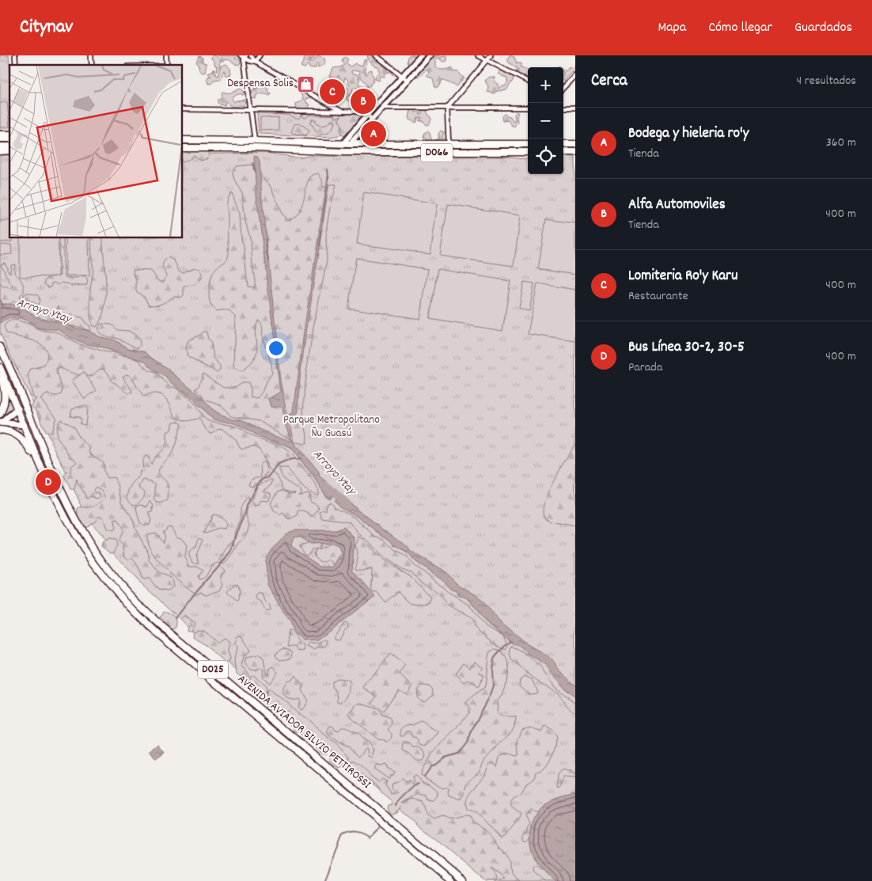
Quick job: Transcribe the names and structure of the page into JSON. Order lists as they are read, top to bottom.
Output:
{
  "streets": {
    "highway": ["D066", "D025", "AVENIDA AVIADOR SILVIO PETTIROSSI"]
  },
  "water": ["Arroyo Ytay"],
  "parks": ["Parque Metropolitano Ñu Guasú"],
  "places": {
    "shop": ["Despensa Solis"]
  },
  "page": {
    "header": "Citynav",
    "nav": ["Mapa", "Cómo llegar", "Guardados"],
    "heading": ["Cerca", "4 resultados"],
    "map_buttons": ["+", "−"],
    "pins": [
      "C",
      "B",
      "A",
      "D"
    ],
    "list": [
      {
        "mark": "A",
        "name": "Bodega y hieleria ro'y",
        "note": "Tienda",
        "value": "360 m"
      },
      {
        "mark": "B",
        "name": "Alfa Automoviles",
        "note": "Tienda",
        "value": "400 m"
      },
      {
        "mark": "C",
        "name": "Lomiteria Ro'y Karu",
        "note": "Restaurante",
        "value": "400 m"
      },
      {
        "mark": "D",
        "name": "Bus Línea 30-2, 30-5",
        "note": "Parada",
        "value": "400 m"
      }
    ]
  }
}
